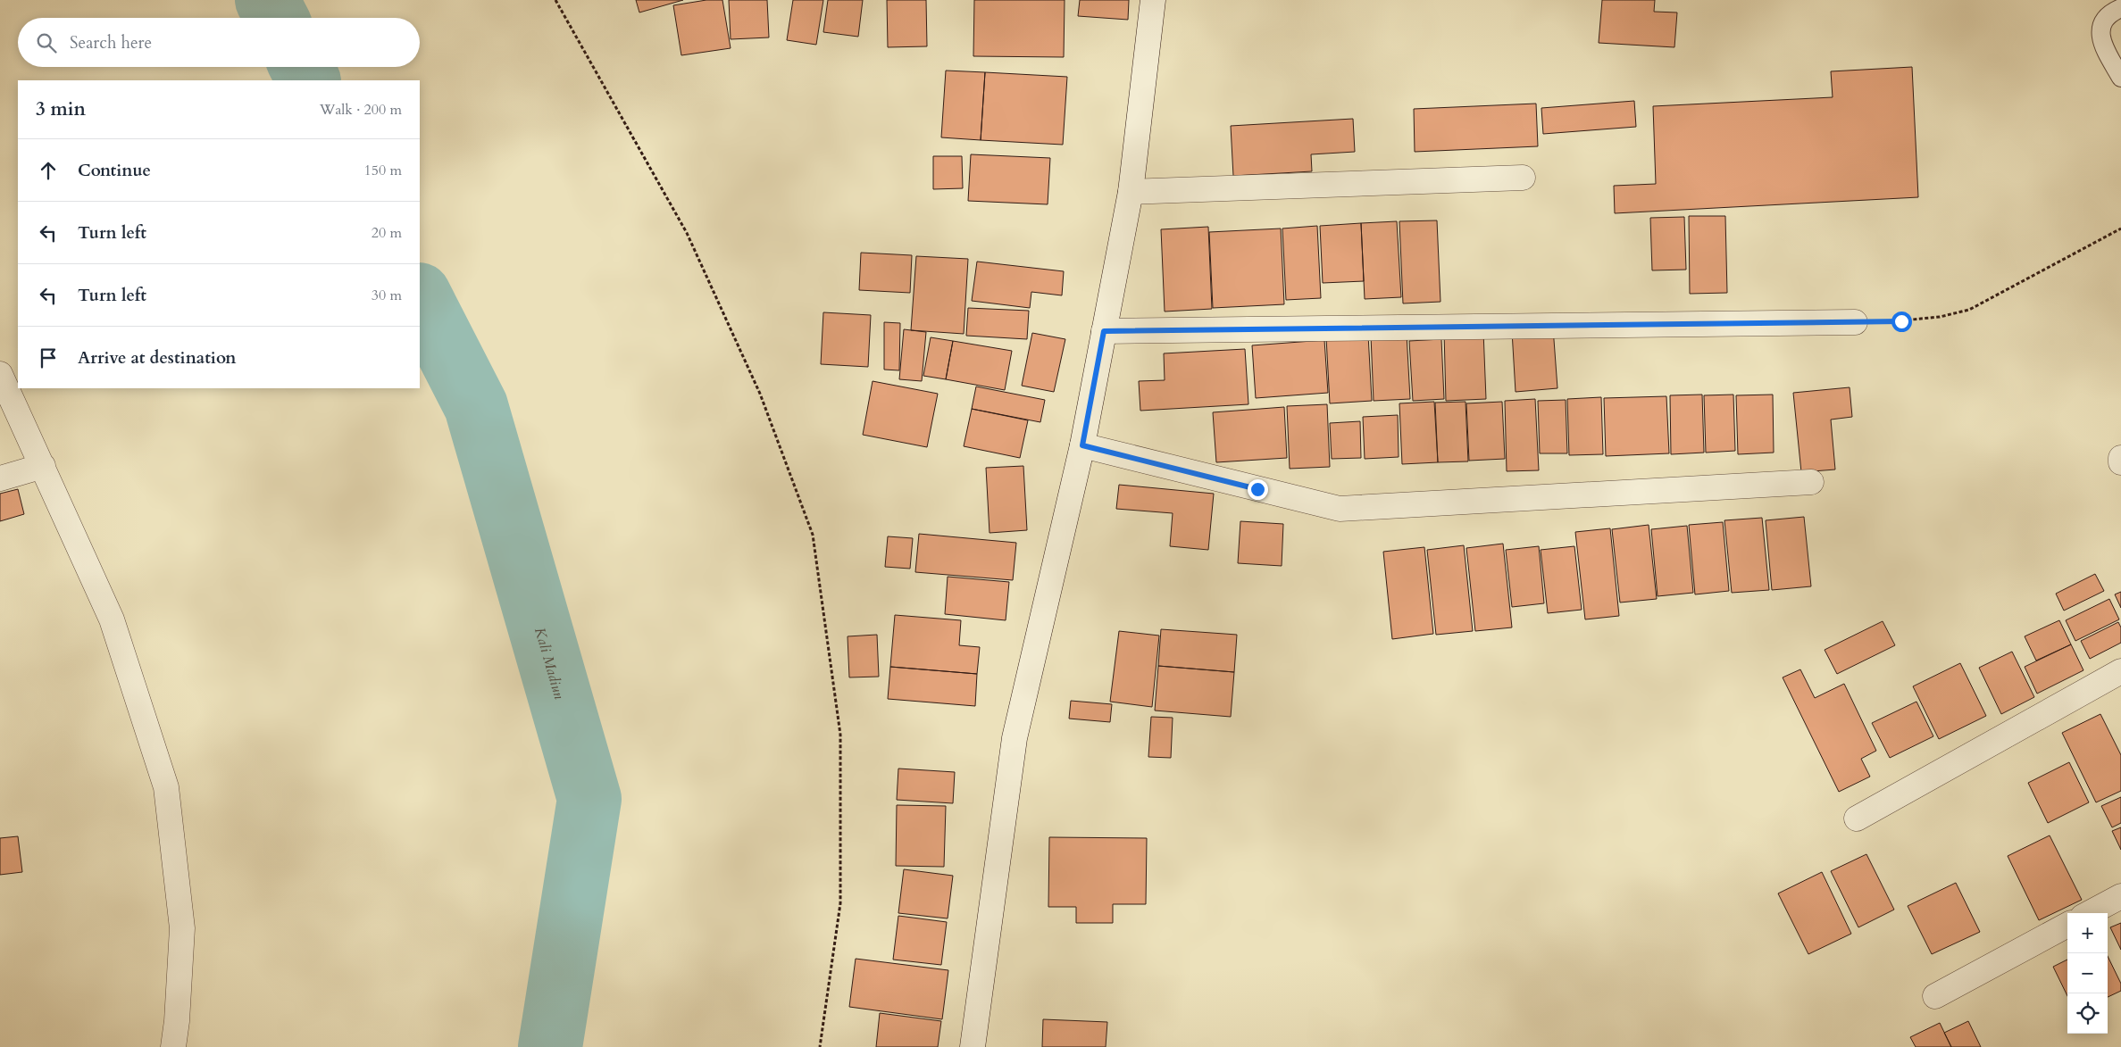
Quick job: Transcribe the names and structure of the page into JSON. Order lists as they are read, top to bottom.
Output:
{
  "water": ["Kali Madiun"],
  "page": {
    "search": "Search here",
    "heading": ["3 min", "Walk · 200 m"],
    "list": [
      ["Continue", "150 m"],
      ["Turn left", "20 m"],
      ["Turn left", "30 m"],
      "Arrive at destination"
    ],
    "map_buttons": ["+", "−"]
  }
}
